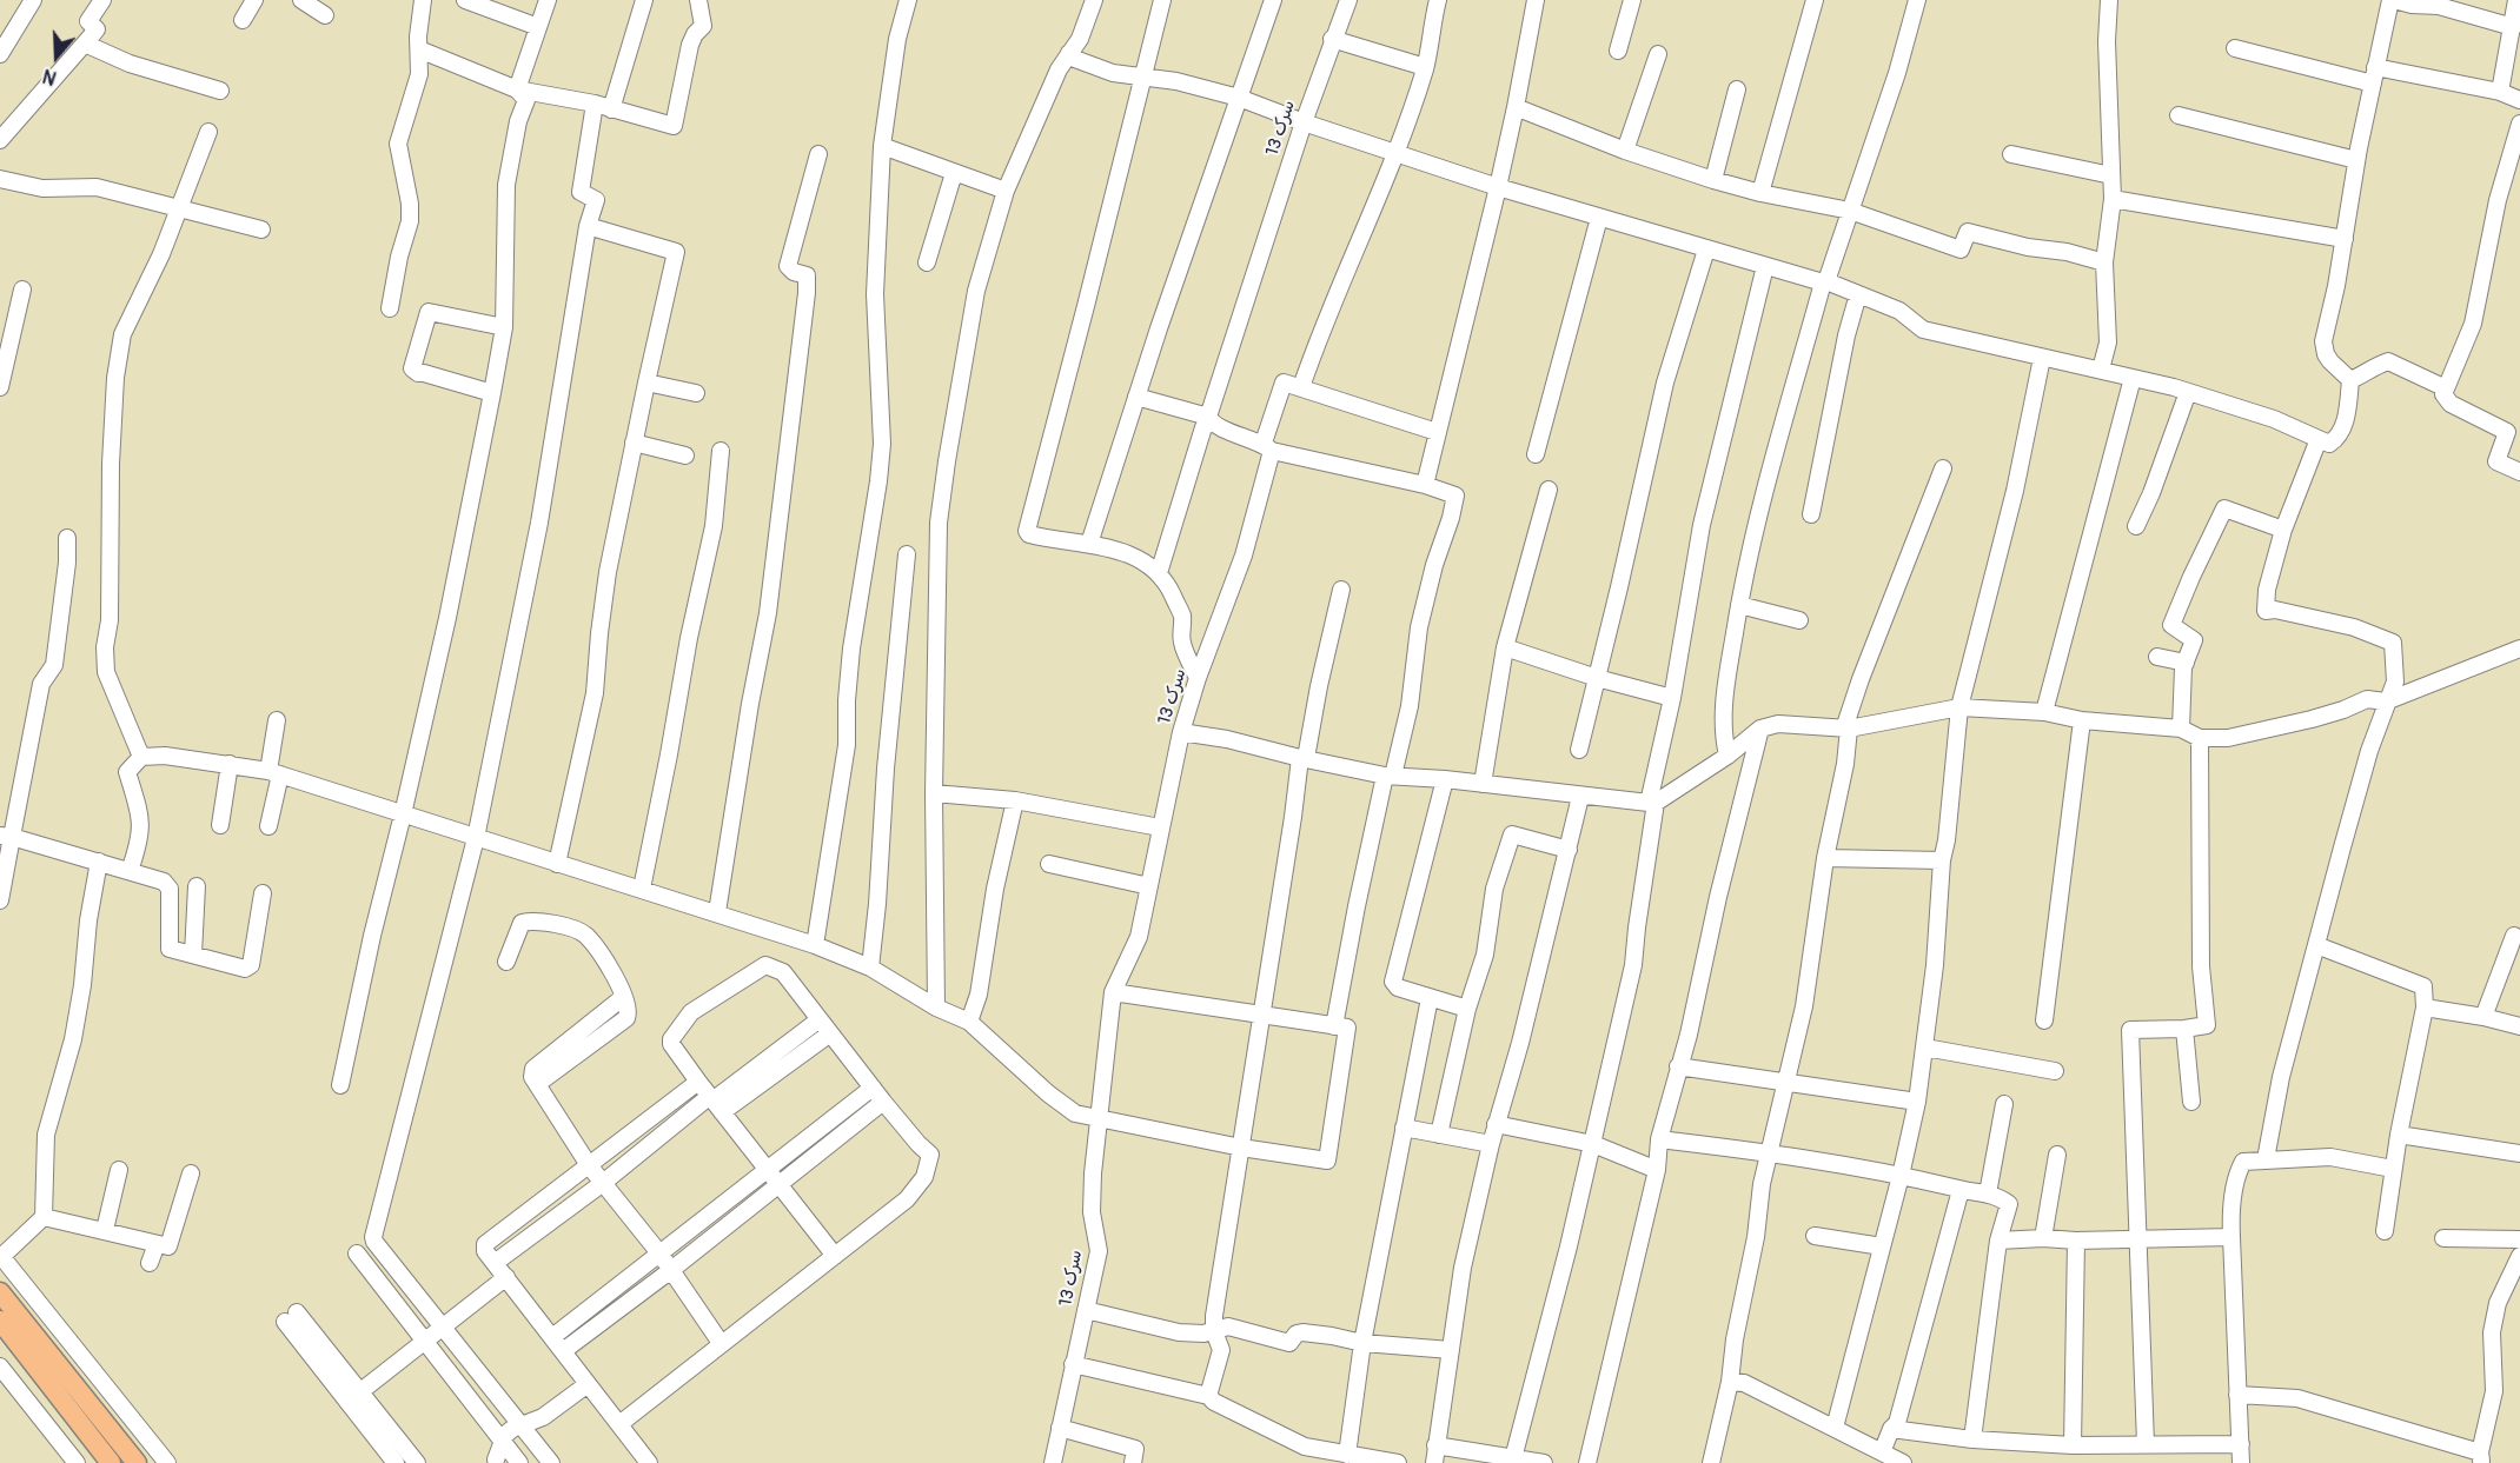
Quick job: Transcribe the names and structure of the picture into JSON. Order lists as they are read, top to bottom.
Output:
{
  "streets": {
    "street": ["سرک 13"]
  },
  "north": "bottom"
}
